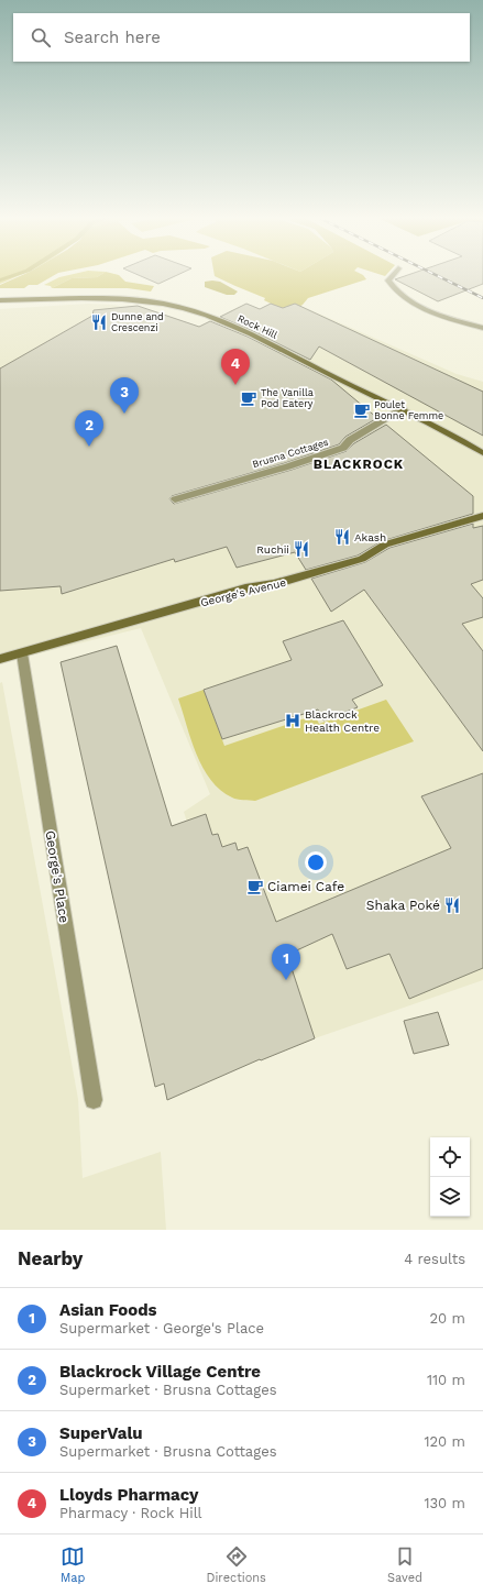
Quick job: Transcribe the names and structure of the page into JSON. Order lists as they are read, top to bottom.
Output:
{
  "streets": {
    "street": [
      "Rock Hill",
      "Brusna Cottages",
      "George's Avenue",
      "George's Place"
    ]
  },
  "crossings": [
    ["Rock Hill", "Brusna Cottages"],
    ["George's Avenue", "George's Place"]
  ],
  "districts": ["BLACKROCK"],
  "places": {
    "restaurant": [
      "Dunne and Crescenzi",
      "Akash",
      "Ruchii",
      "Shaka Poké"
    ],
    "cafe": ["The Vanilla Pod Eatery", "Poulet Bonne Femme", "Ciamei Cafe"],
    "hospital": ["Blackrock Health Centre"]
  },
  "page": {
    "search": "Search here",
    "pins": [
      "4",
      "3",
      "2",
      "1"
    ],
    "heading": ["Nearby", "4 results"],
    "list": [
      {
        "mark": "1",
        "name": "Asian Foods",
        "note": "Supermarket · George's Place",
        "value": "20 m"
      },
      {
        "mark": "2",
        "name": "Blackrock Village Centre",
        "note": "Supermarket · Brusna Cottages",
        "value": "110 m"
      },
      {
        "mark": "3",
        "name": "SuperValu",
        "note": "Supermarket · Brusna Cottages",
        "value": "120 m"
      },
      {
        "mark": "4",
        "name": "Lloyds Pharmacy",
        "note": "Pharmacy · Rock Hill",
        "value": "130 m"
      }
    ],
    "nav": ["Map", "Directions", "Saved"]
  }
}
